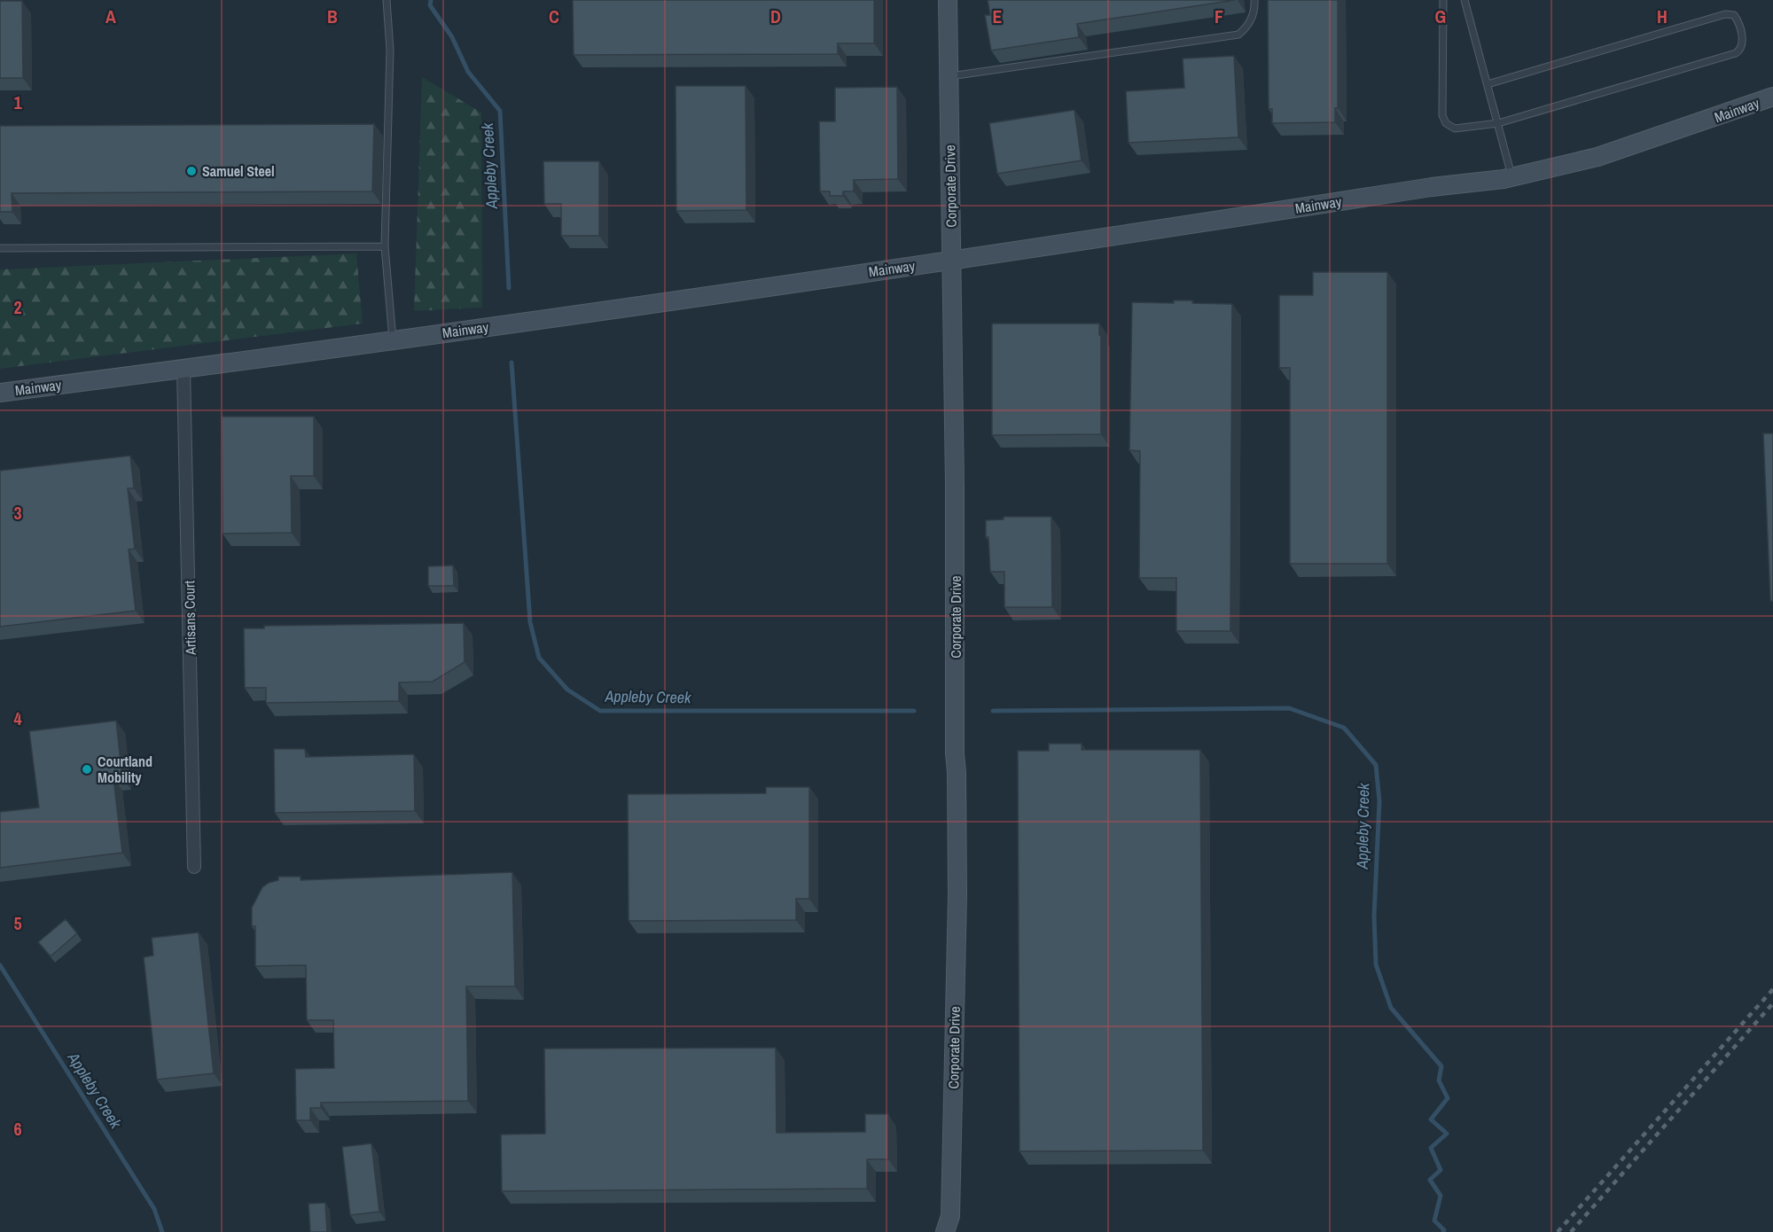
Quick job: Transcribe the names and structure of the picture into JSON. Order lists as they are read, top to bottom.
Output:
{
  "streets": {
    "street": ["Mainway", "Corporate Drive", "Artisans Court"]
  },
  "crossings": [
    ["Mainway", "Corporate Drive"],
    ["Mainway", "Artisans Court"]
  ],
  "water": ["Appleby Creek"],
  "places": ["Samuel Steel", "Courtland Mobility"],
  "grid": {
    "columns": [
      "A",
      "B",
      "C",
      "D",
      "E",
      "F",
      "G",
      "H"
    ],
    "rows": [
      "1",
      "2",
      "3",
      "4",
      "5",
      "6"
    ]
  }
}
